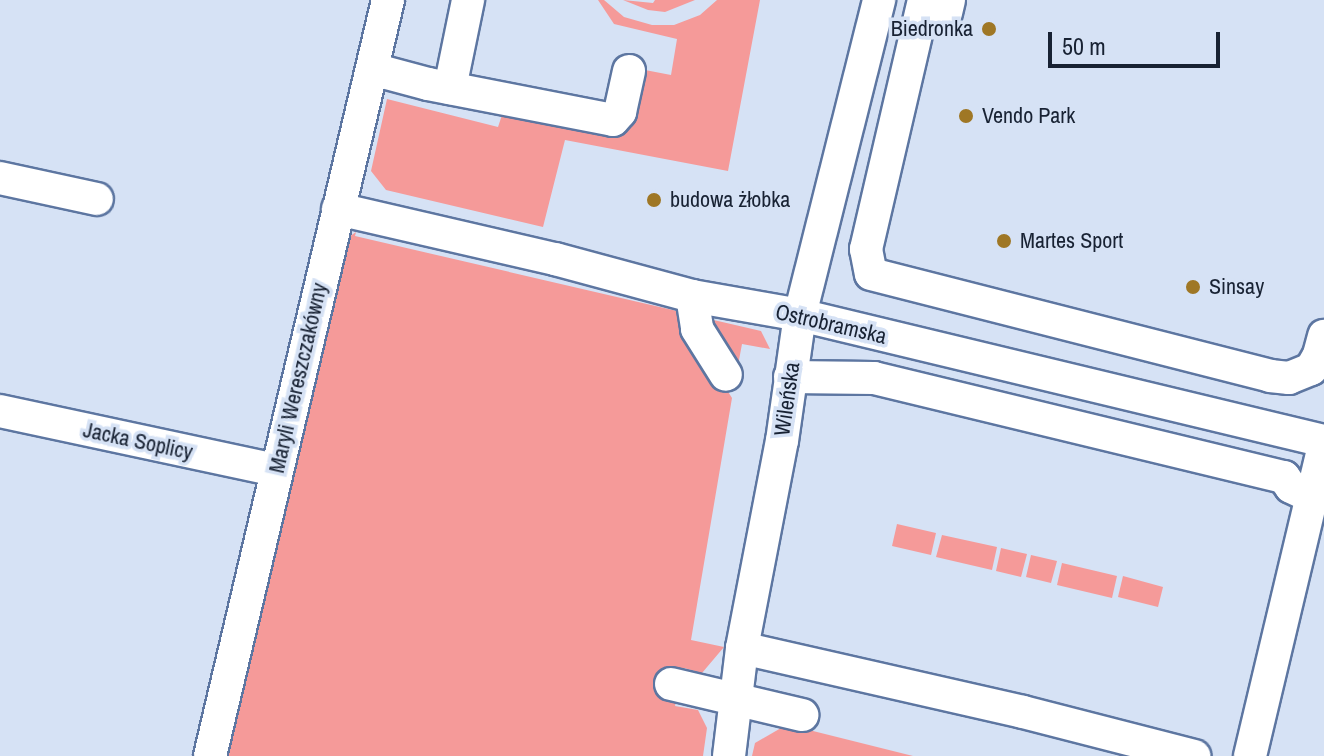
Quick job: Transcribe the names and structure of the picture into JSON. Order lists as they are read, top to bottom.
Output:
{
  "streets": {
    "street": [
      "Ostrobramska",
      "Maryli Wereszczakówny",
      "Wileńska",
      "Jacka Soplicy"
    ]
  },
  "crossings": [
    ["Ostrobramska", "Maryli Wereszczakówny"],
    ["Ostrobramska", "Wileńska"],
    ["Maryli Wereszczakówny", "Jacka Soplicy"]
  ],
  "places": [
    "Biedronka",
    "Vendo Park",
    "budowa żłobka",
    "Martes Sport",
    "Sinsay"
  ],
  "scale_bar": "50 m"
}
